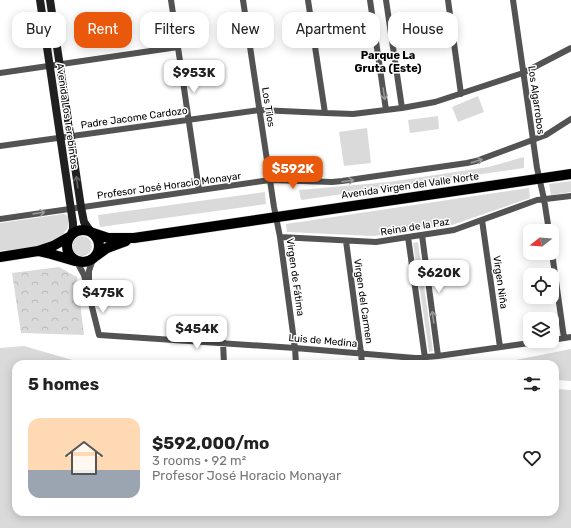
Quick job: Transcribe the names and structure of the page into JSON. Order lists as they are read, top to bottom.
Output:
{
  "streets": {
    "main road": ["Avenida Los Terebintos", "Avenida Virgen del Valle Norte"],
    "street": [
      "Los Algarrobos",
      "Los Tilos",
      "Padre Jacome Cardozo",
      "Profesor José Horacio Monayar",
      "Reina de la Paz",
      "Virgen de Fátima",
      "Virgen Niña",
      "Virgen del Carmen",
      "Luis de Medina"
    ]
  },
  "crossings": [
    ["Los Algarrobos", "Padre Jacome Cardozo"],
    ["Los Algarrobos", "Profesor José Horacio Monayar"],
    ["Los Algarrobos", "Avenida Virgen del Valle Norte"],
    ["Los Algarrobos", "Reina de la Paz"],
    ["Los Tilos", "Padre Jacome Cardozo"],
    ["Los Tilos", "Profesor José Horacio Monayar"],
    ["Los Tilos", "Avenida Virgen del Valle Norte"],
    ["Los Tilos", "Virgen de Fátima"],
    ["Avenida Los Terebintos", "Padre Jacome Cardozo"],
    ["Avenida Los Terebintos", "Profesor José Horacio Monayar"],
    ["Avenida Los Terebintos", "Avenida Virgen del Valle Norte"],
    ["Avenida Virgen del Valle Norte", "Virgen de Fátima"],
    ["Reina de la Paz", "Virgen de Fátima"],
    ["Reina de la Paz", "Virgen Niña"],
    ["Reina de la Paz", "Virgen del Carmen"],
    ["Virgen de Fátima", "Luis de Medina"],
    ["Virgen Niña", "Luis de Medina"],
    ["Virgen del Carmen", "Luis de Medina"]
  ],
  "one_way": ["Profesor José Horacio Monayar"],
  "districts": ["Parque La Gruta (Este)"],
  "north": "left",
  "page": {
    "chip": [
      "Buy",
      "Rent",
      "Filters",
      "New",
      "Apartment",
      "House"
    ],
    "price": [
      "$953K",
      "$592K",
      "$620K",
      "$475K",
      "$454K"
    ],
    "heading": "5 homes",
    "list": [
      {
        "name": "$592,000/mo",
        "note": "3 rooms · 92 m² · Profesor José Horacio Monayar"
      }
    ]
  }
}
